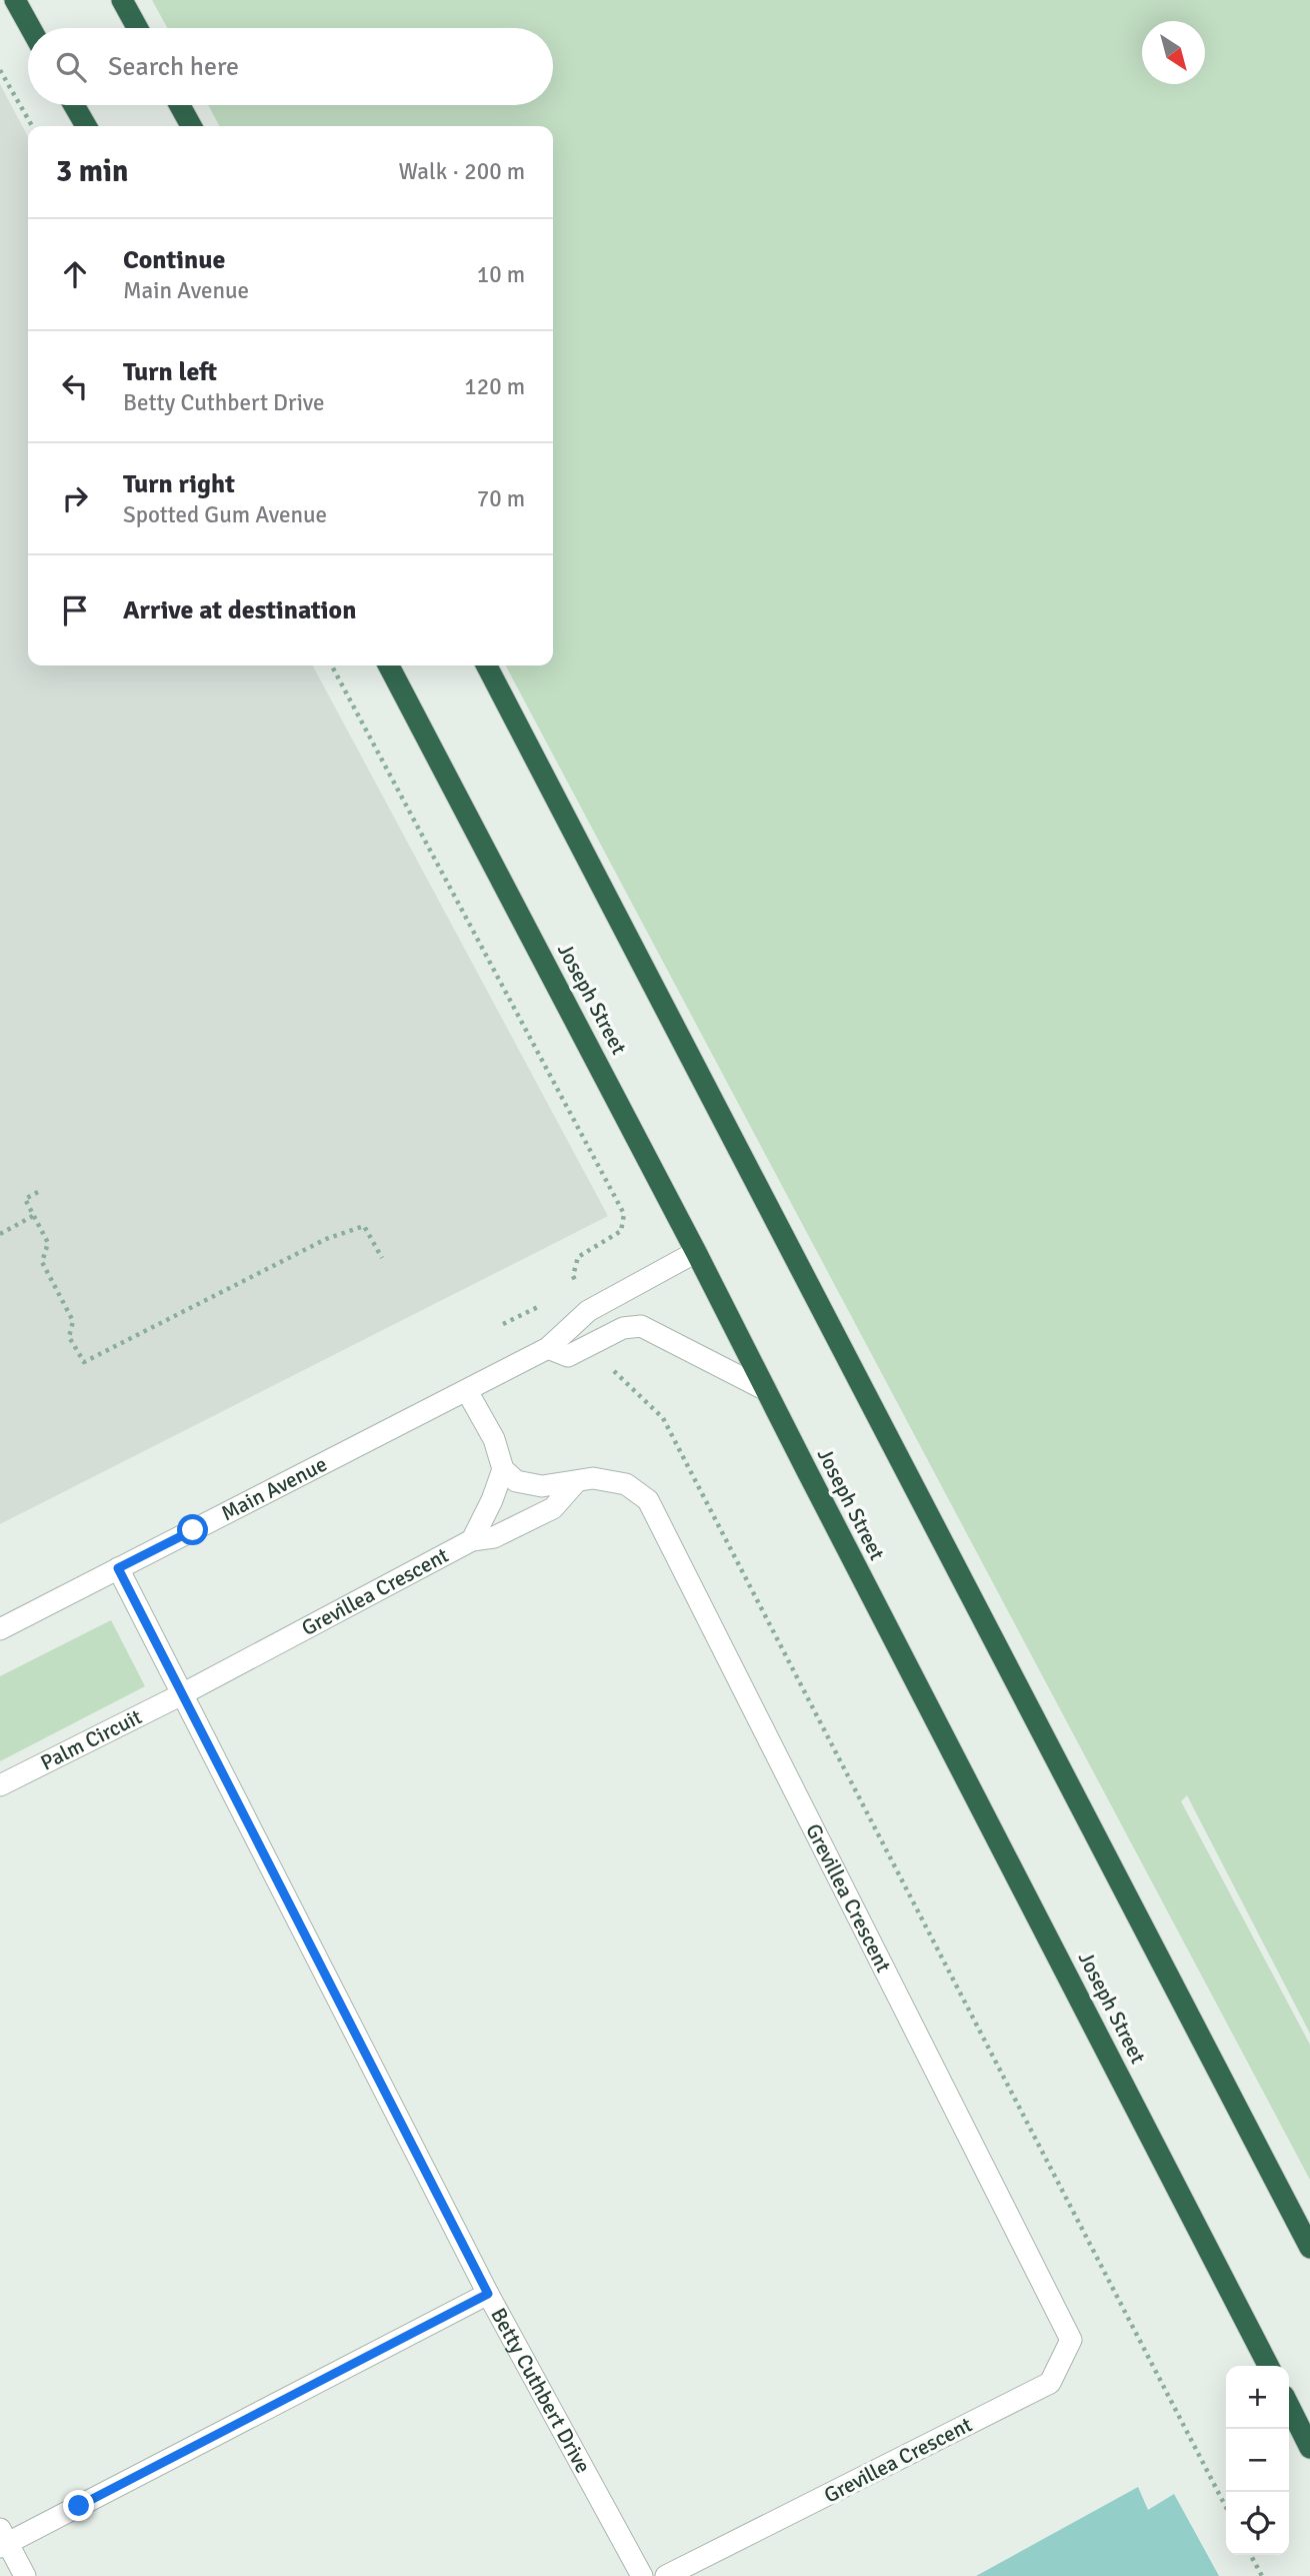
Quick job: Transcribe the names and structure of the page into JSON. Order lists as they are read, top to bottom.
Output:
{
  "streets": {
    "highway": ["Joseph Street"],
    "street": [
      "Main Avenue",
      "Grevillea Crescent",
      "Palm Circuit",
      "Betty Cuthbert Drive"
    ]
  },
  "crossings": [
    ["Joseph Street", "Main Avenue"],
    ["Main Avenue", "Betty Cuthbert Drive"],
    ["Grevillea Crescent", "Palm Circuit"],
    ["Grevillea Crescent", "Betty Cuthbert Drive"],
    ["Palm Circuit", "Betty Cuthbert Drive"]
  ],
  "north": "bottom right",
  "page": {
    "search": "Search here",
    "heading": ["3 min", "Walk · 200 m"],
    "list": [
      ["Continue", "Main Avenue", "10 m"],
      ["Turn left", "Betty Cuthbert Drive", "120 m"],
      ["Turn right", "Spotted Gum Avenue", "70 m"],
      "Arrive at destination"
    ],
    "map_buttons": ["+", "−"]
  }
}
